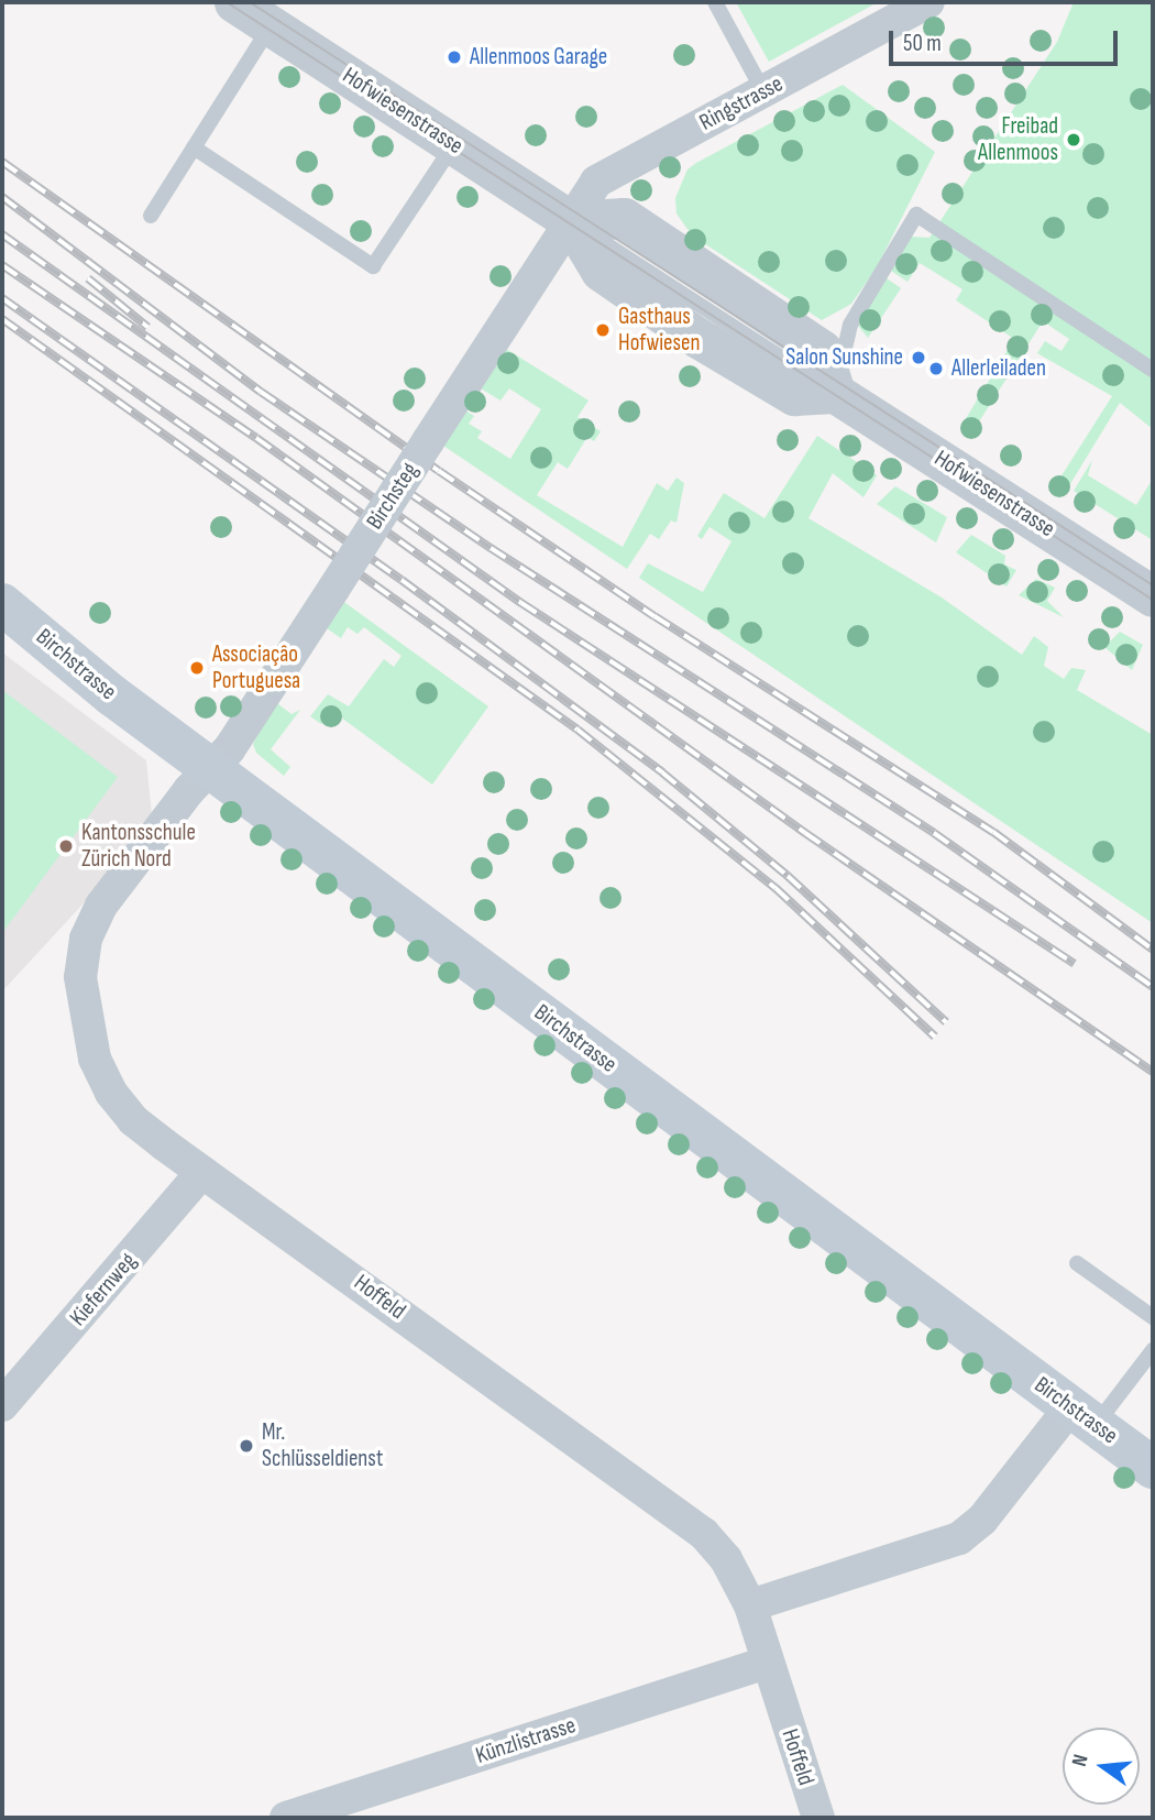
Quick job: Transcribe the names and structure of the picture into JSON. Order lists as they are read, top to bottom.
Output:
{
  "streets": {
    "main road": ["Birchstrasse"],
    "street": [
      "Ringstrasse",
      "Hofwiesenstrasse",
      "Birchsteg",
      "Kiefernweg",
      "Hoffeld",
      "Künzlistrasse"
    ]
  },
  "crossings": [
    ["Ringstrasse", "Hofwiesenstrasse"],
    ["Ringstrasse", "Birchsteg"],
    ["Hofwiesenstrasse", "Birchsteg"],
    ["Birchsteg", "Birchstrasse"],
    ["Birchsteg", "Hoffeld"],
    ["Birchstrasse", "Hoffeld"],
    ["Kiefernweg", "Hoffeld"],
    ["Hoffeld", "Künzlistrasse"]
  ],
  "places": [
    "Allenmoos Garage",
    "Freibad Allenmoos",
    "Gasthaus Hofwiesen",
    "Salon Sunshine",
    "Allerleiladen",
    "Associaçâo Portuguesa",
    "Kantonsschule Zürich Nord",
    "Mr. Schlüsseldienst"
  ],
  "scale_bar": "50 m",
  "north": "left"
}
